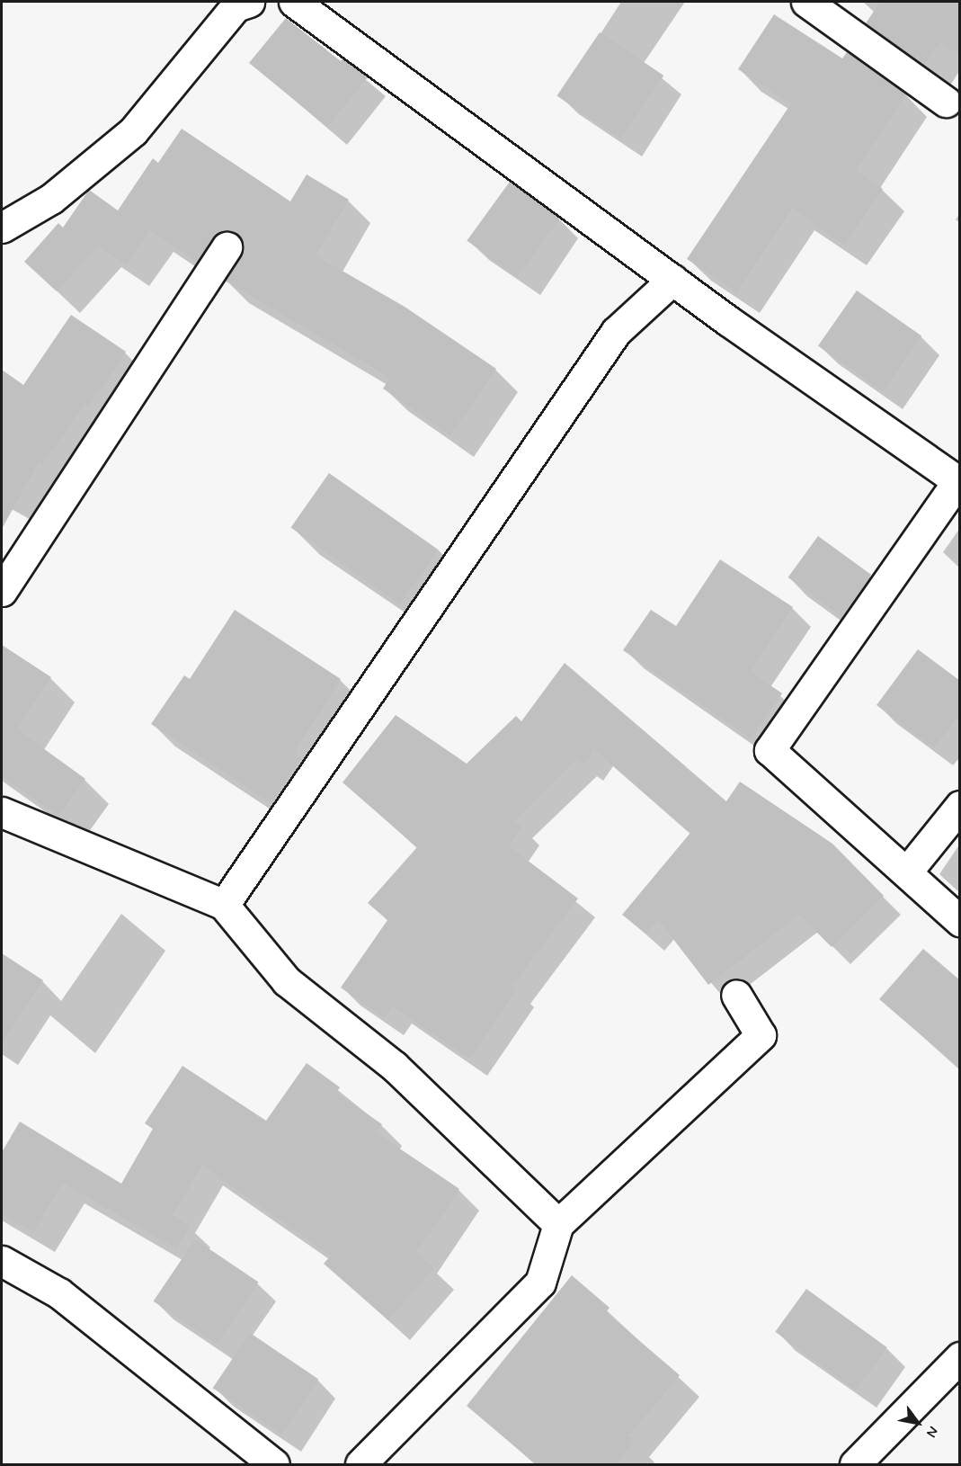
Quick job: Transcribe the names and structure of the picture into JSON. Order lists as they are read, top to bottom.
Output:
{
  "north": "bottom right"
}
